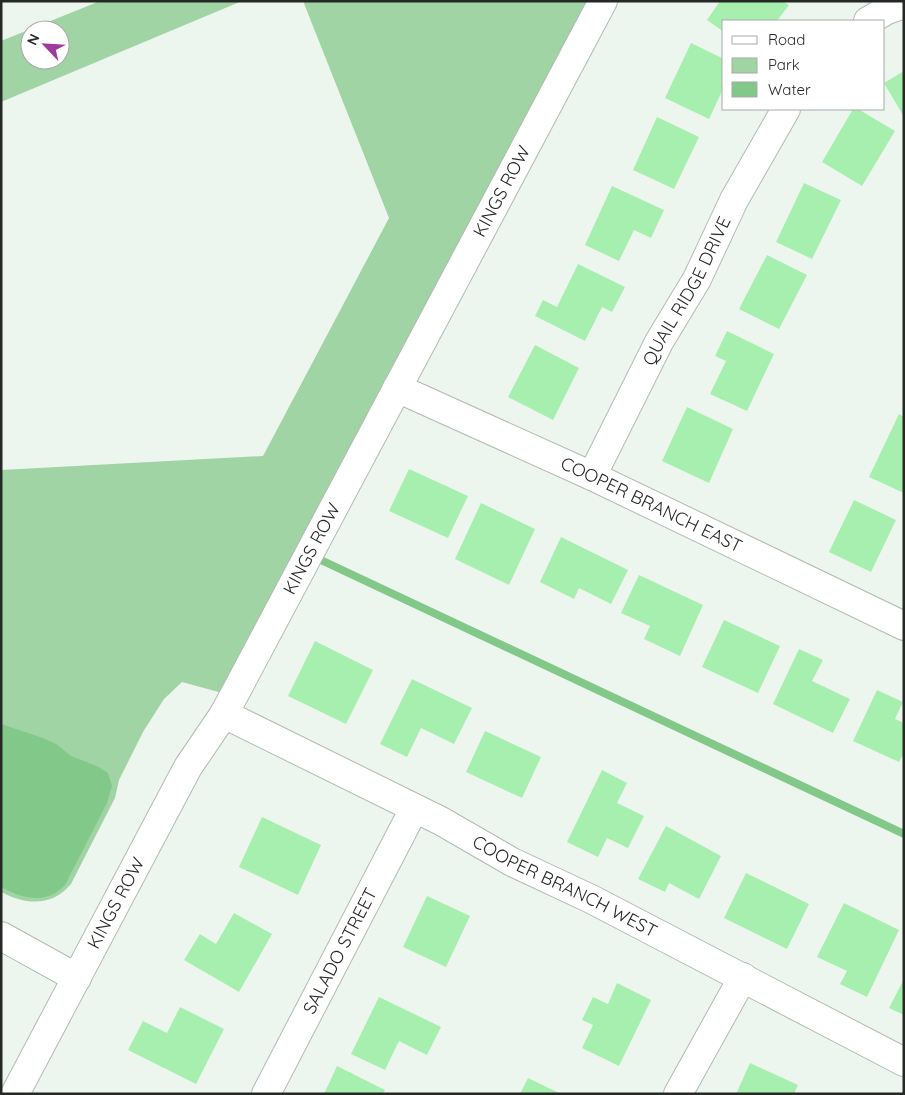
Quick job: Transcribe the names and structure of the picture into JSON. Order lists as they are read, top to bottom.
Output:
{
  "streets": {
    "street": [
      "KINGS ROW",
      "QUAIL RIDGE DRIVE",
      "COOPER BRANCH EAST",
      "COOPER BRANCH WEST",
      "SALADO STREET"
    ]
  },
  "crossings": [
    ["KINGS ROW", "COOPER BRANCH EAST"],
    ["KINGS ROW", "COOPER BRANCH WEST"],
    ["QUAIL RIDGE DRIVE", "COOPER BRANCH EAST"],
    ["COOPER BRANCH WEST", "SALADO STREET"]
  ],
  "legend": ["Road", "Park", "Water"],
  "north": "top left"
}
